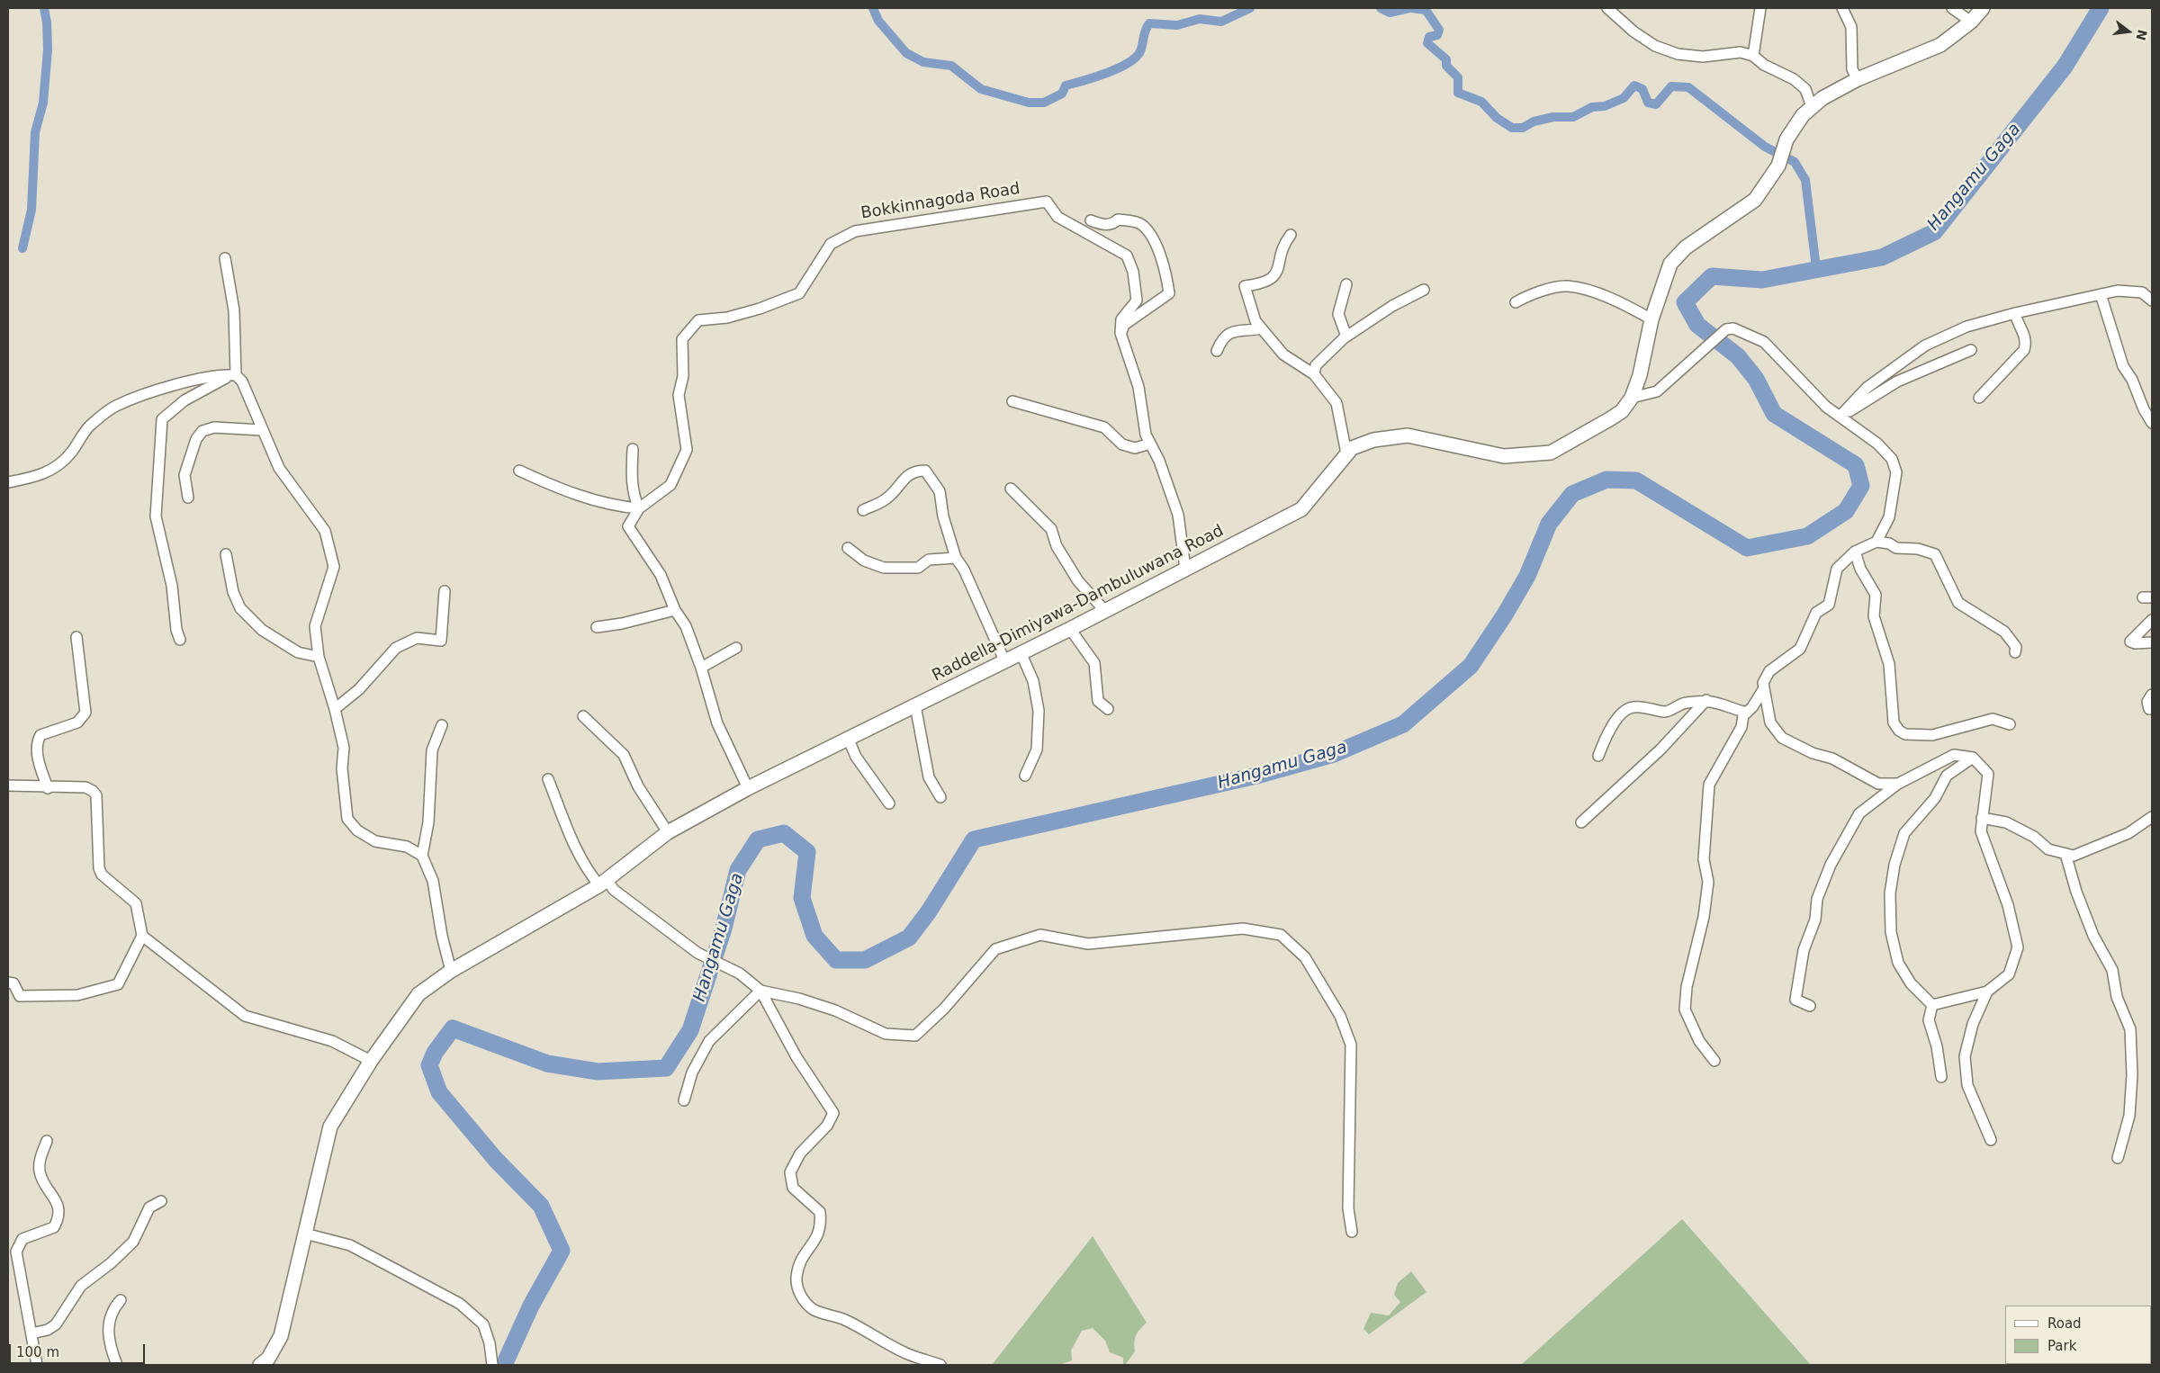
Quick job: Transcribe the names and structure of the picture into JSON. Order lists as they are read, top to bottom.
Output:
{
  "streets": {
    "street": ["Bokkinnagoda Road", "Raddella-Dimiyawa-Dambuluwana Road"]
  },
  "crossings": [
    ["Bokkinnagoda Road", "Raddella-Dimiyawa-Dambuluwana Road"]
  ],
  "water": ["Hangamu Gaga"],
  "legend": ["Road", "Park"],
  "scale_bar": "100 m",
  "north": "right"
}
